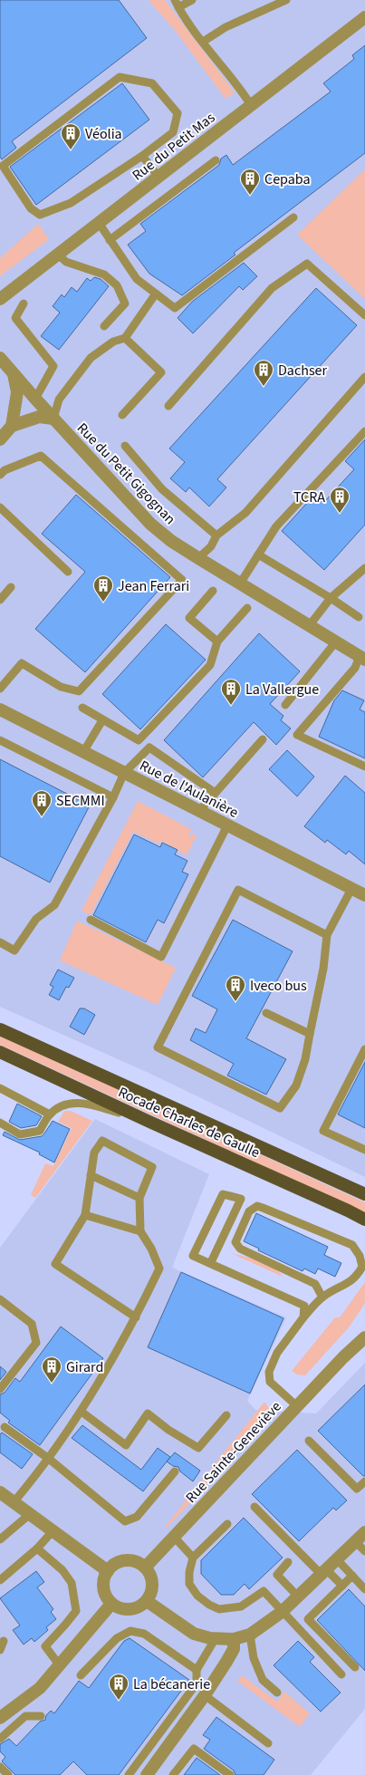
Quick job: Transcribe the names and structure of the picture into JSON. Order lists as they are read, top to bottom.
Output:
{
  "streets": {
    "main road": ["Rocade Charles de Gaulle"],
    "street": [
      "Rue du Petit Mas",
      "Rue du Petit Gigognan",
      "Rue de l'Aulanière",
      "Rue Sainte-Geneviève"
    ]
  },
  "places": {
    "building": [
      "Véolia",
      "Cepaba",
      "Dachser",
      "TCRA",
      "Jean Ferrari",
      "La Vallergue",
      "SECMMI",
      "Iveco bus",
      "Girard",
      "La bécanerie"
    ]
  }
}
